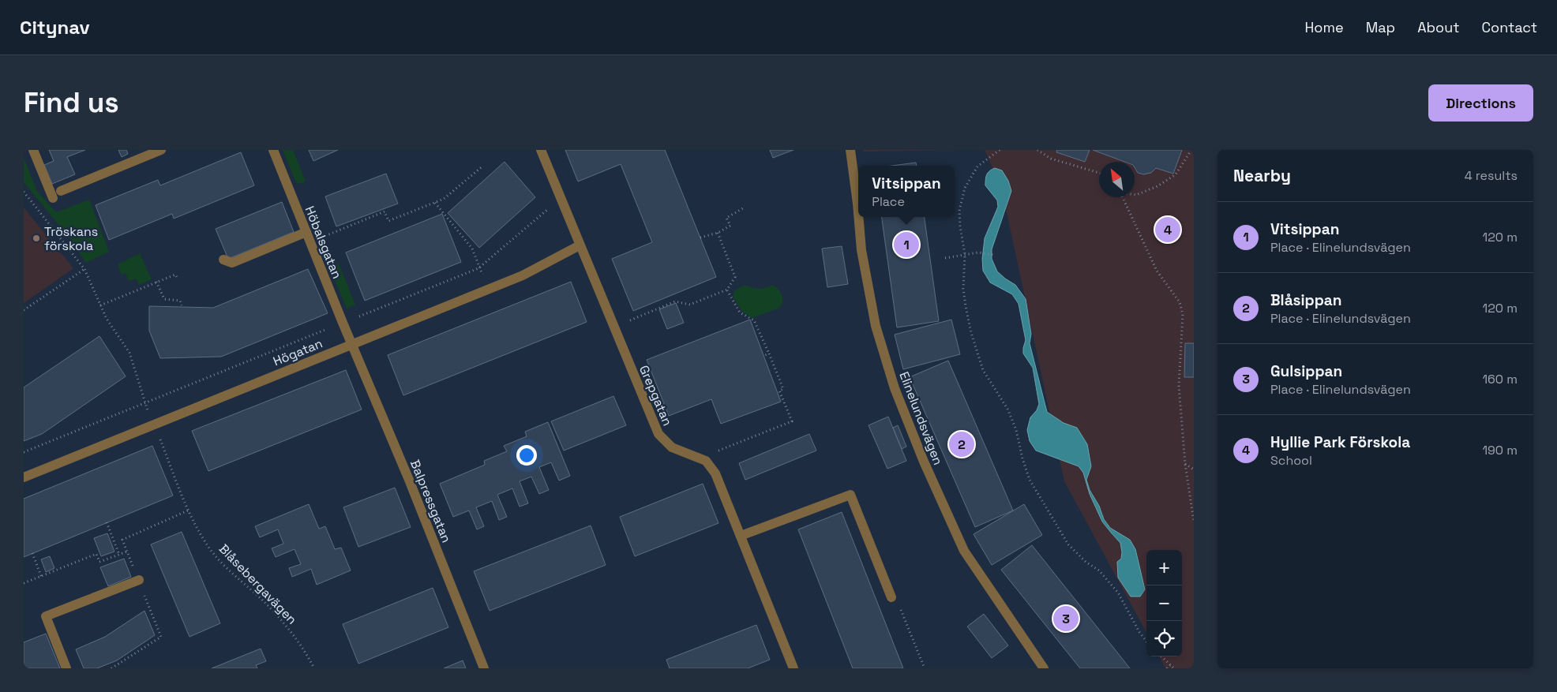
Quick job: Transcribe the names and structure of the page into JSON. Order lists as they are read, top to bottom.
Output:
{
  "streets": {
    "street": [
      "Höbalsgatan",
      "Högatan",
      "Grepgatan",
      "Elinelundsvägen",
      "Balpressgatan"
    ],
    "path": ["Blåsebergavägen"]
  },
  "crossings": [
    ["Höbalsgatan", "Högatan"],
    ["Höbalsgatan", "Balpressgatan"],
    ["Högatan", "Grepgatan"],
    ["Högatan", "Balpressgatan"],
    ["Högatan", "Blåsebergavägen"]
  ],
  "places": ["Tröskans förskola"],
  "north": "top left",
  "page": {
    "header": "Citynav",
    "nav": [
      "Home",
      "Map",
      "About",
      "Contact"
    ],
    "buttons": "Directions",
    "title": "Find us",
    "heading": ["Nearby", "4 results"],
    "popup": ["Vitsippan", "Place"],
    "list": [
      {
        "mark": "1",
        "name": "Vitsippan",
        "note": "Place · Elinelundsvägen",
        "value": "120 m"
      },
      {
        "mark": "2",
        "name": "Blåsippan",
        "note": "Place · Elinelundsvägen",
        "value": "120 m"
      },
      {
        "mark": "3",
        "name": "Gulsippan",
        "note": "Place · Elinelundsvägen",
        "value": "160 m"
      },
      {
        "mark": "4",
        "name": "Hyllie Park Förskola",
        "note": "School",
        "value": "190 m"
      }
    ],
    "pins": [
      "4",
      "1",
      "2",
      "3"
    ],
    "map_buttons": ["+", "−"]
  }
}
